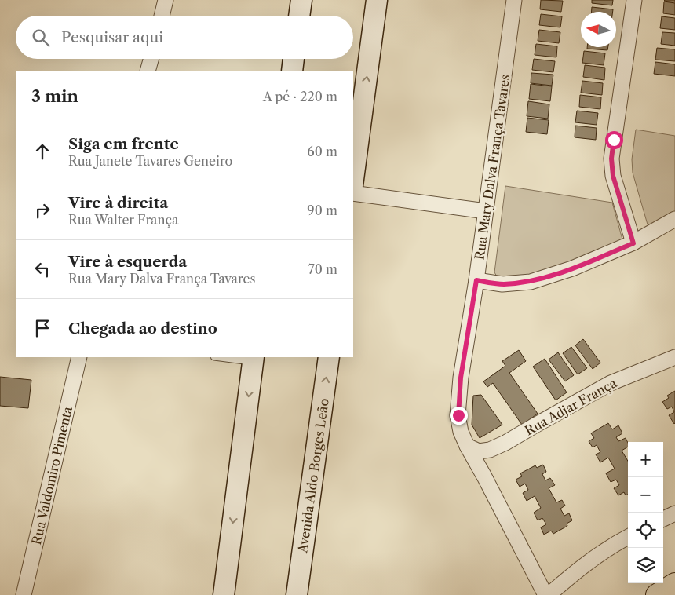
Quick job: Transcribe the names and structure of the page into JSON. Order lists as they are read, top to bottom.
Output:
{
  "streets": {
    "main road": ["Avenida Aldo Borges Leão"],
    "street": ["Rua Mary Dalva França Tavares", "Rua Adjar França", "Rua Valdomiro Pimenta"]
  },
  "crossings": [
    ["Rua Mary Dalva França Tavares", "Rua Adjar França"]
  ],
  "north": "left",
  "page": {
    "search": "Pesquisar aqui",
    "heading": ["3 min", "A pé · 220 m"],
    "list": [
      ["Siga em frente", "Rua Janete Tavares Geneiro", "60 m"],
      ["Vire à direita", "Rua Walter França", "90 m"],
      ["Vire à esquerda", "Rua Mary Dalva França Tavares", "70 m"],
      "Chegada ao destino"
    ],
    "map_buttons": ["+", "−"]
  }
}
